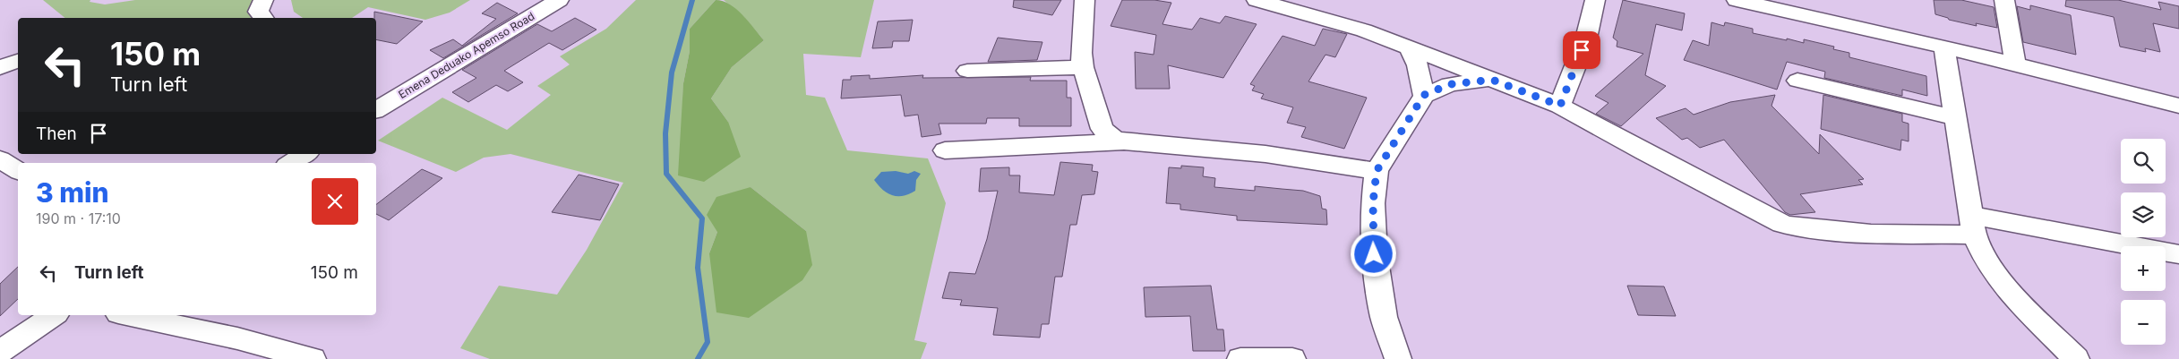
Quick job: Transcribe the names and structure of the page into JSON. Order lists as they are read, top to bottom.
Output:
{
  "streets": {
    "street": ["Emena Deduako Apemso Road"]
  },
  "page": {
    "turn": ["150 m", "Turn left"],
    "then": "Then",
    "map_buttons": ["+", "−"],
    "heading": ["3 min", "190 m · 17:10"],
    "list": [
      {
        "name": "Turn left",
        "value": "150 m"
      }
    ]
  }
}
